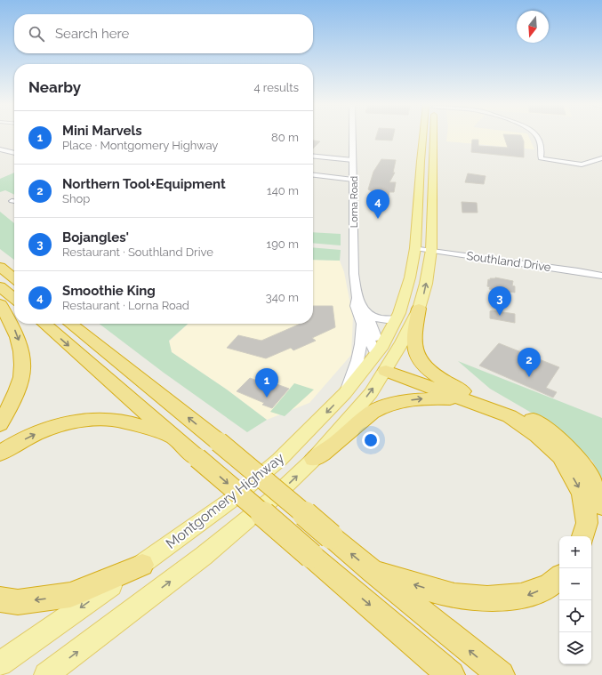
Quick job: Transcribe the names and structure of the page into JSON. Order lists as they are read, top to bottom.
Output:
{
  "streets": {
    "main road": ["Montgomery Highway"],
    "street": ["Lorna Road", "Southland Drive"]
  },
  "crossings": [
    ["Lorna Road", "Montgomery Highway"],
    ["Southland Drive", "Montgomery Highway"]
  ],
  "north": "bottom",
  "page": {
    "search": "Search here",
    "heading": ["Nearby", "4 results"],
    "list": [
      {
        "mark": "1",
        "name": "Mini Marvels",
        "note": "Place · Montgomery Highway",
        "value": "80 m"
      },
      {
        "mark": "2",
        "name": "Northern Tool+Equipment",
        "note": "Shop",
        "value": "140 m"
      },
      {
        "mark": "3",
        "name": "Bojangles'",
        "note": "Restaurant · Southland Drive",
        "value": "190 m"
      },
      {
        "mark": "4",
        "name": "Smoothie King",
        "note": "Restaurant · Lorna Road",
        "value": "340 m"
      }
    ],
    "pins": [
      "4",
      "3",
      "2",
      "1"
    ],
    "map_buttons": ["+", "−"]
  }
}
